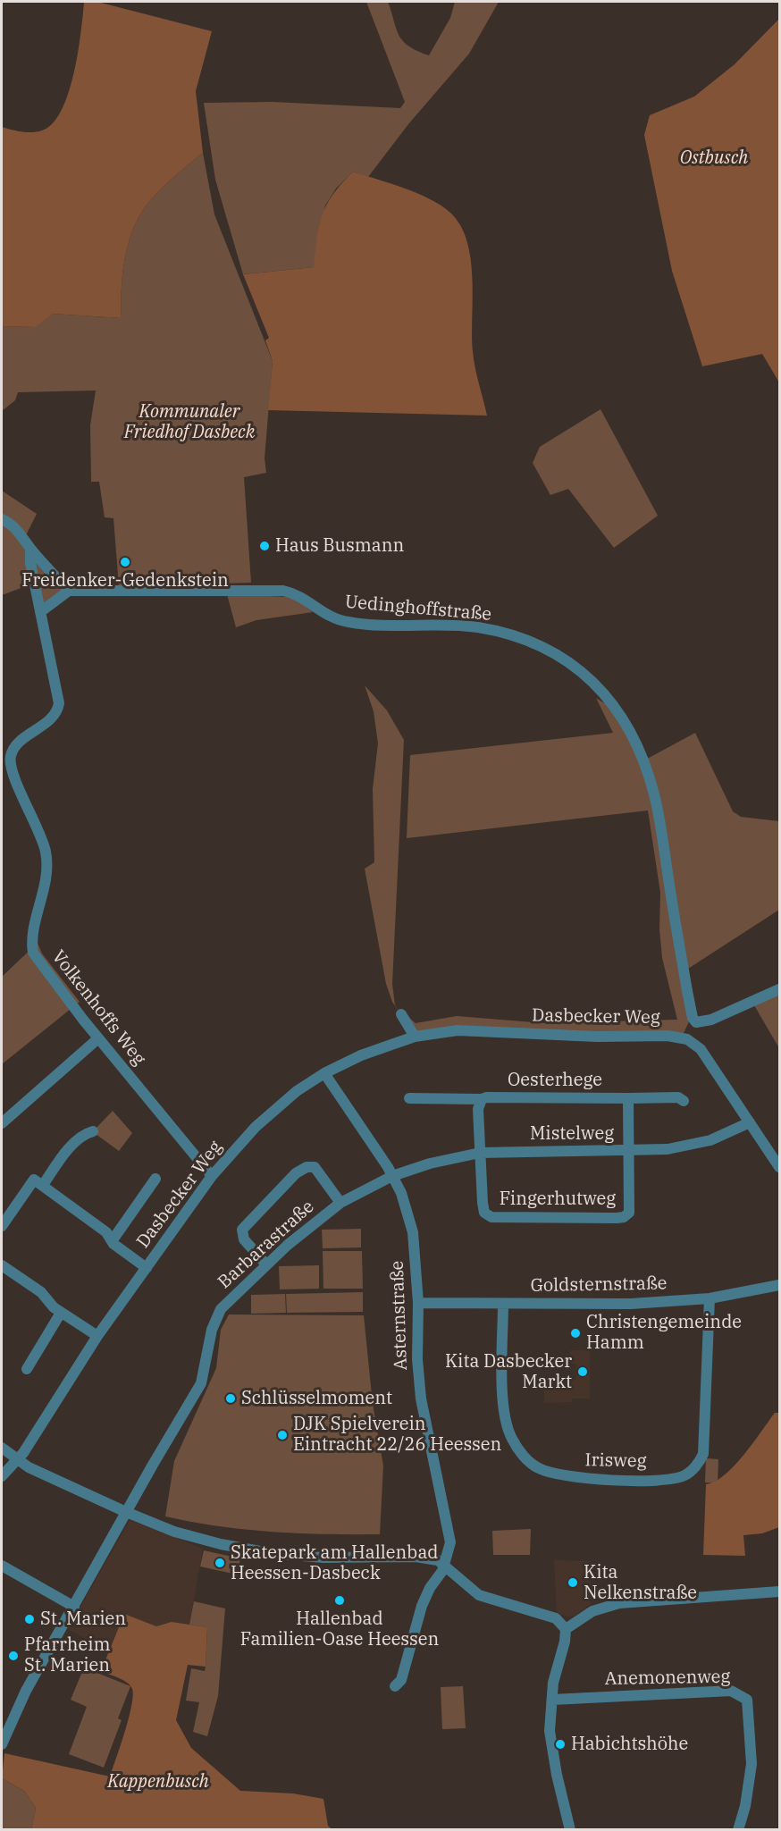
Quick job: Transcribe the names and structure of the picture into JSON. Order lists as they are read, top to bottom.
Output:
{
  "streets": {
    "street": [
      "Uedinghoffstraße",
      "Volkenhoffs Weg",
      "Dasbecker Weg",
      "Oesterhege",
      "Mistelweg",
      "Fingerhutweg",
      "Barbarastraße",
      "Goldsternstraße",
      "Asternstraße",
      "Irisweg",
      "Anemonenweg"
    ]
  },
  "crossings": [
    ["Volkenhoffs Weg", "Dasbecker Weg"],
    ["Dasbecker Weg", "Asternstraße"],
    ["Mistelweg", "Fingerhutweg"],
    ["Mistelweg", "Barbarastraße"],
    ["Mistelweg", "Asternstraße"],
    ["Barbarastraße", "Asternstraße"],
    ["Goldsternstraße", "Asternstraße"],
    ["Goldsternstraße", "Irisweg"]
  ],
  "parks": ["Ostbusch", "Kommunaler Friedhof Dasbeck", "Kappenbusch"],
  "places": [
    "Haus Busmann",
    "Freidenker-Gedenkstein",
    "Christengemeinde Hamm",
    "Kita Dasbecker Markt",
    "Schlüsselmoment",
    "DJK Spielverein Eintracht 22/26 Heessen",
    "Skatepark am Hallenbad Heessen-Dasbeck",
    "Kita Nelkenstraße",
    "Hallenbad Familien-Oase Heessen",
    "St. Marien",
    "Pfarrheim St. Marien",
    "Habichtshöhe"
  ]
}
